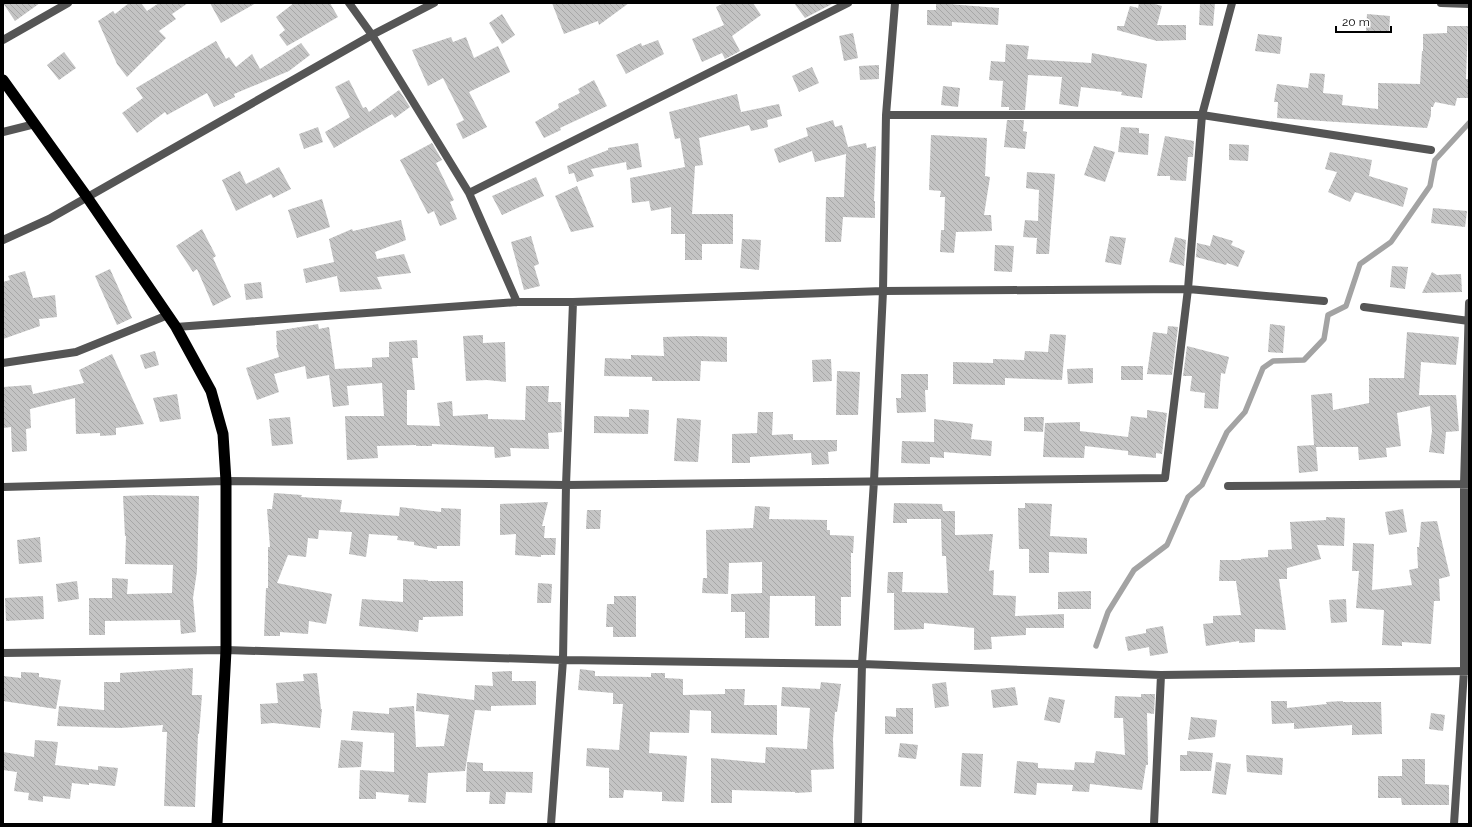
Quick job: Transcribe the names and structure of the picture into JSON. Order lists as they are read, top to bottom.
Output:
{
  "scale_bar": "20 m"
}
